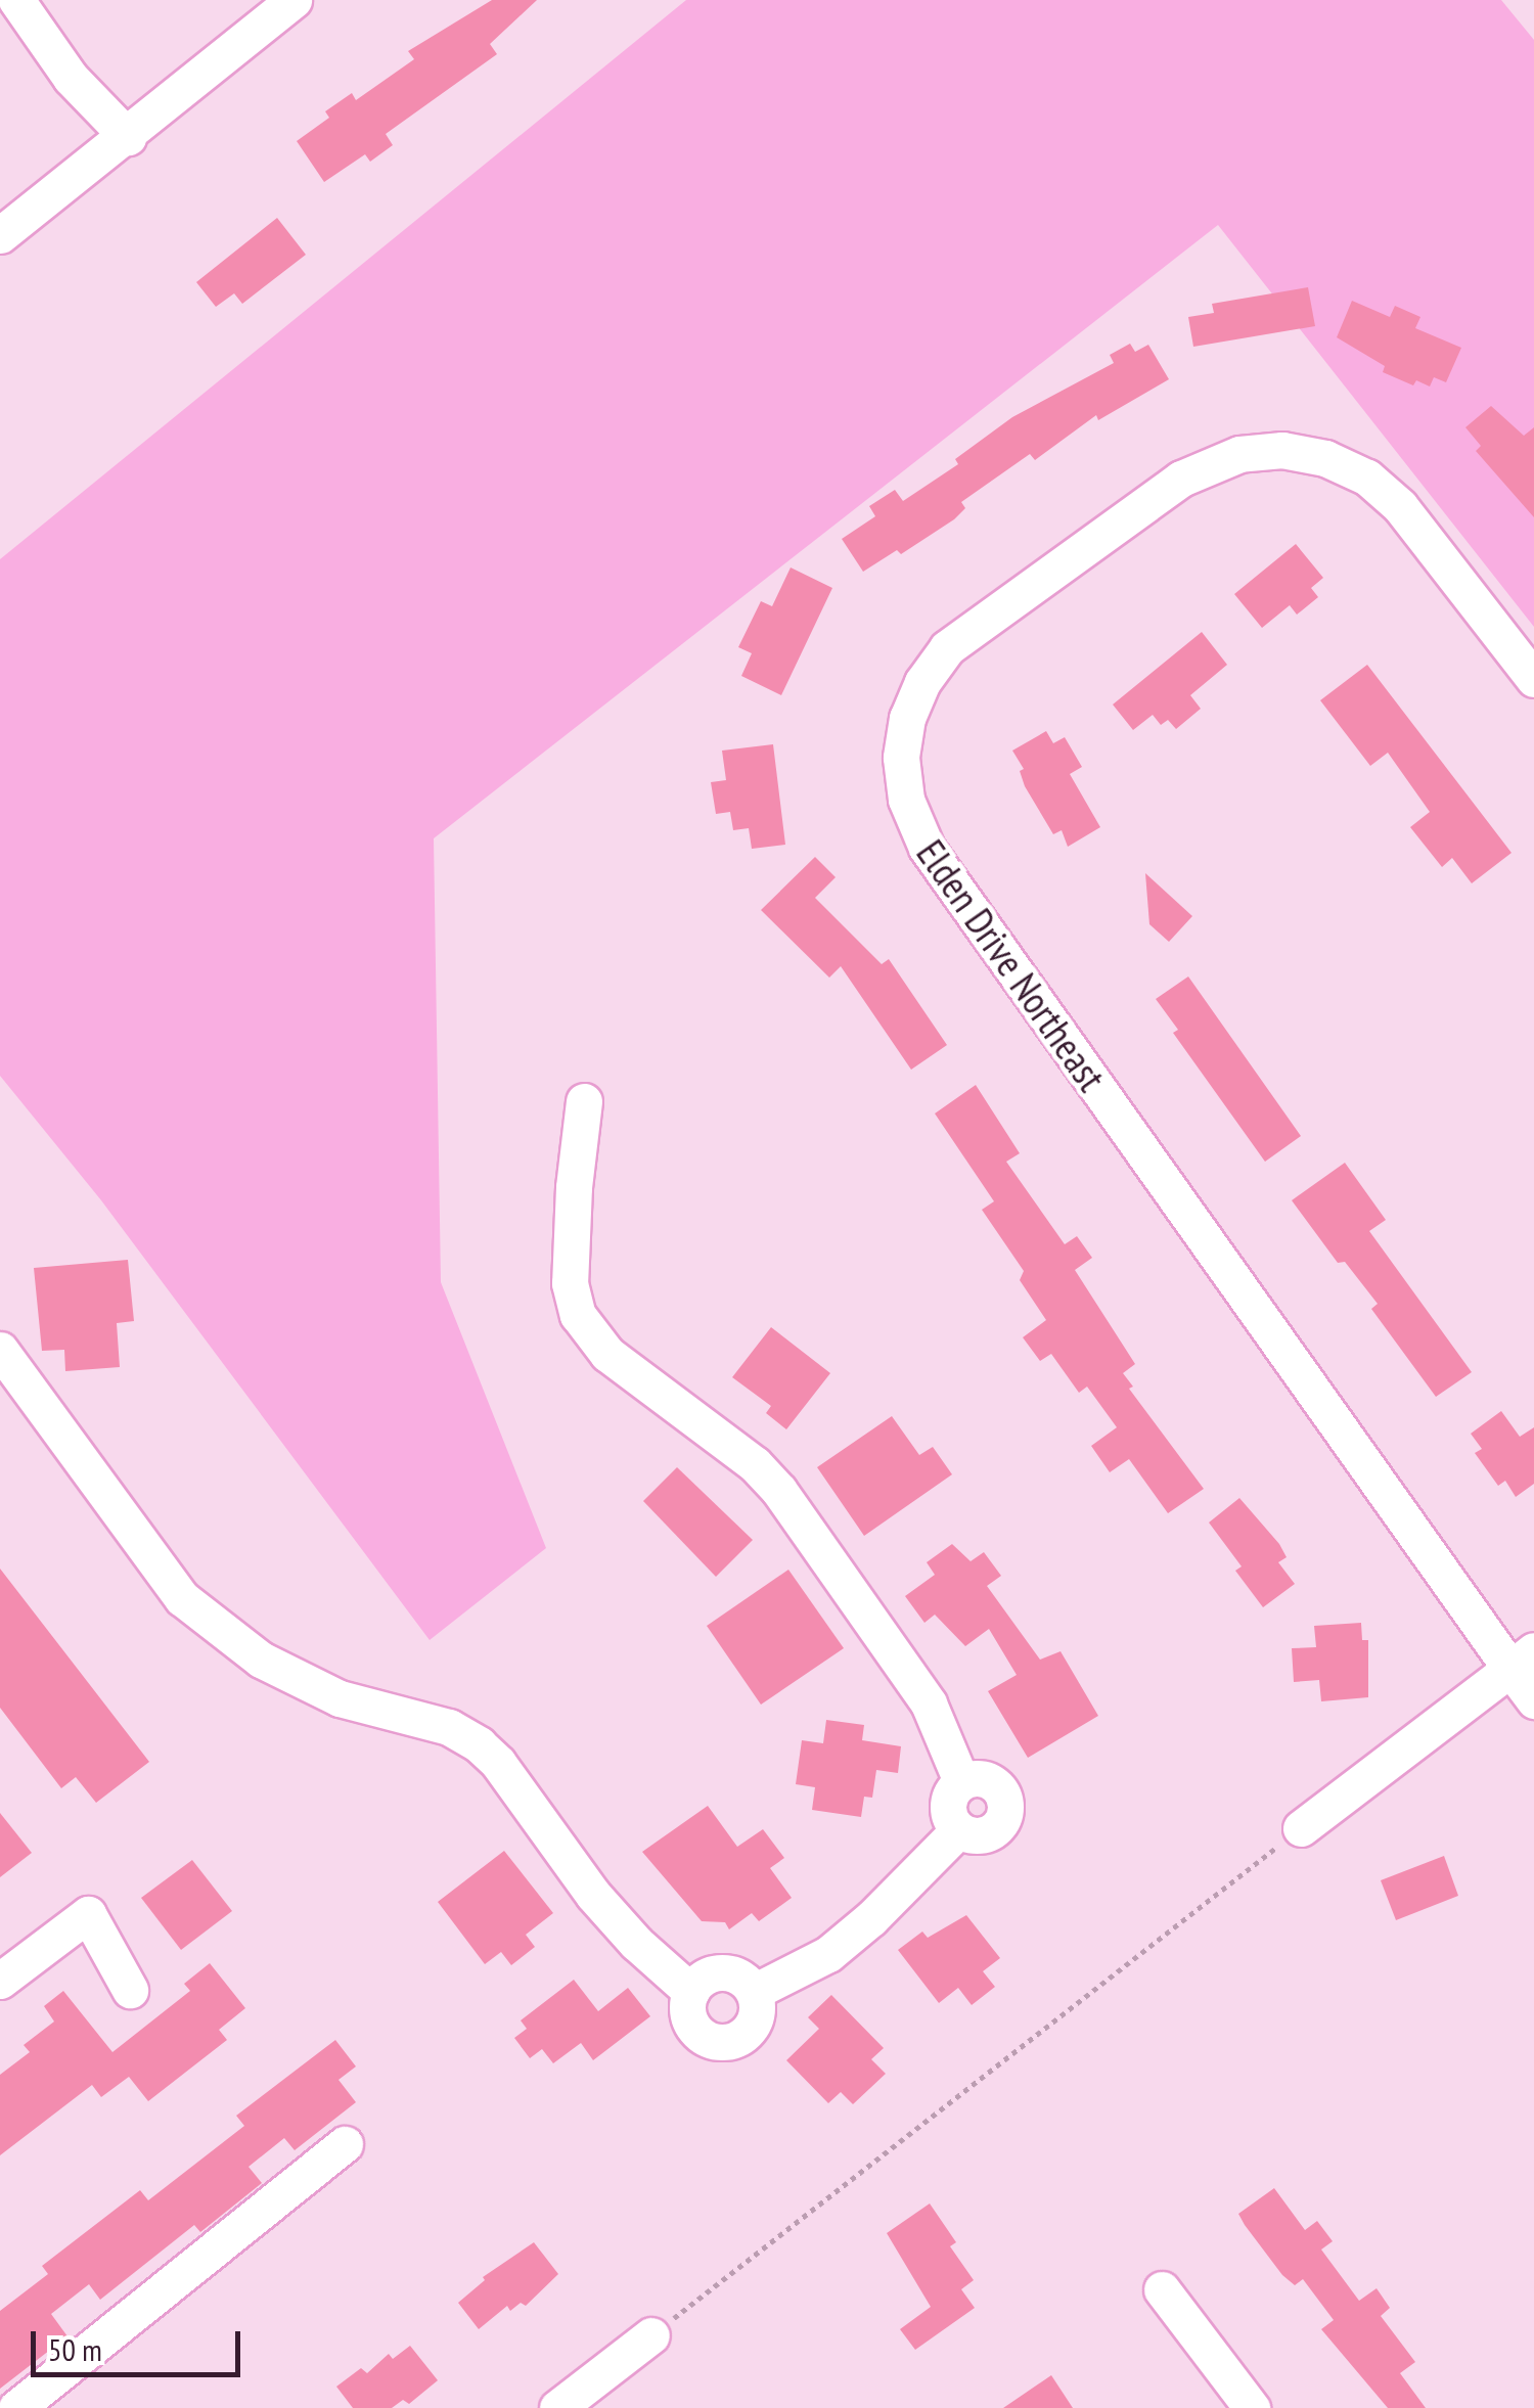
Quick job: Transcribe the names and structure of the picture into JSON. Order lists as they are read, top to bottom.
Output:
{
  "streets": {
    "street": ["Elden Drive Northeast"]
  },
  "scale_bar": "50 m"
}
